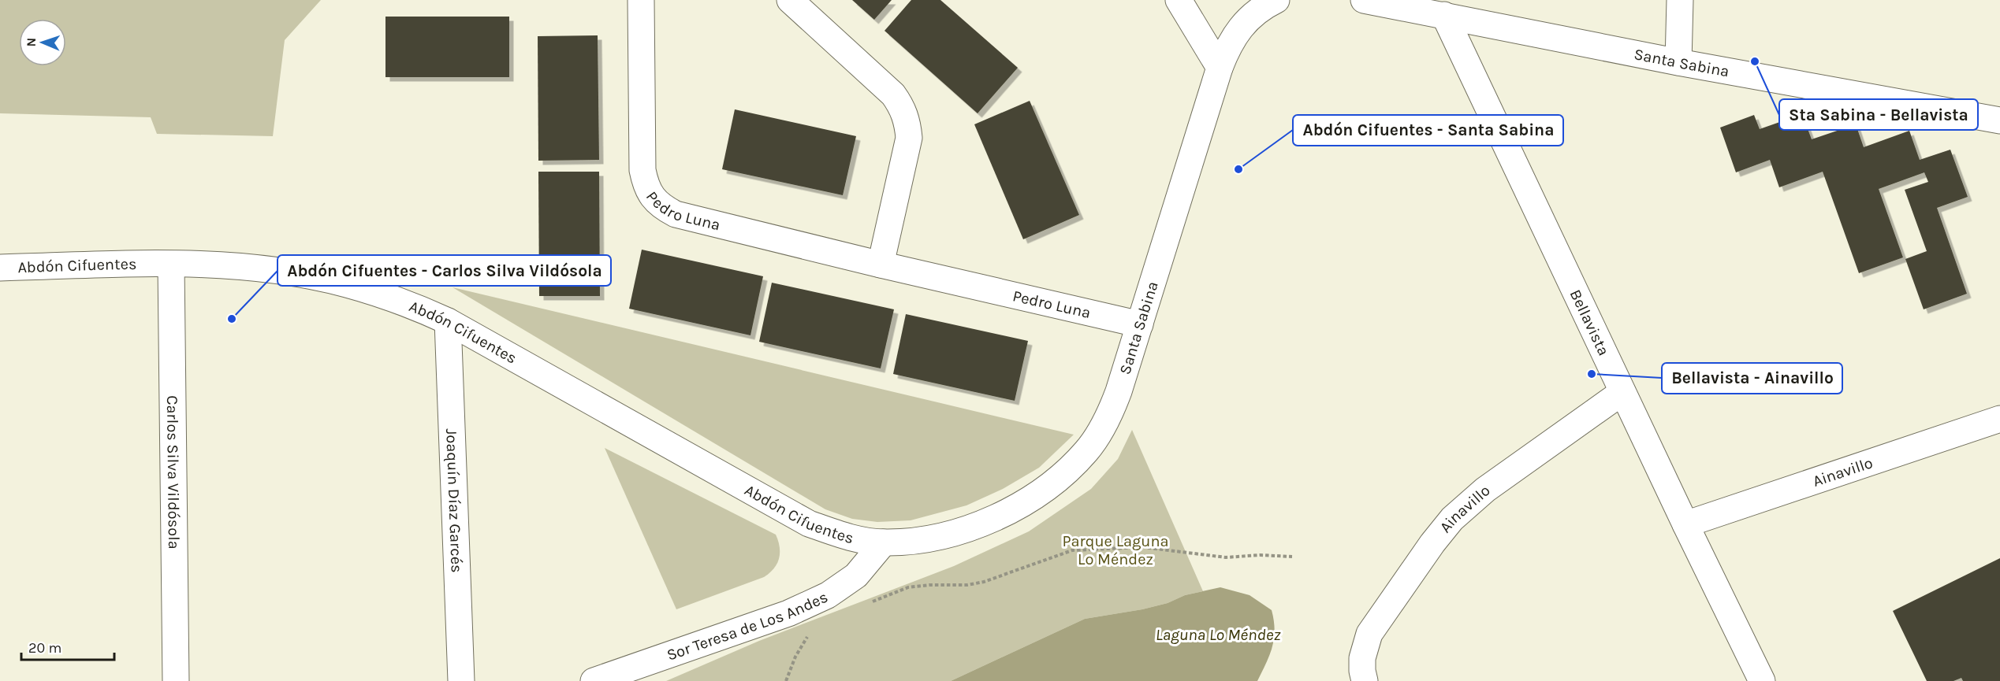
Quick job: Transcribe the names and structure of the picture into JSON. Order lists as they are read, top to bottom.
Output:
{
  "streets": {
    "street": [
      "Santa Sabina",
      "Pedro Luna",
      "Abdón Cifuentes",
      "Bellavista",
      "Ainavillo",
      "Carlos Silva Vildósola",
      "Joaquín Díaz Garcés",
      "Sor Teresa de Los Andes"
    ]
  },
  "crossings": [
    ["Santa Sabina", "Pedro Luna"],
    ["Santa Sabina", "Abdón Cifuentes"],
    ["Santa Sabina", "Bellavista"],
    ["Santa Sabina", "Sor Teresa de Los Andes"],
    ["Abdón Cifuentes", "Carlos Silva Vildósola"],
    ["Abdón Cifuentes", "Joaquín Díaz Garcés"],
    ["Abdón Cifuentes", "Sor Teresa de Los Andes"],
    ["Bellavista", "Ainavillo"]
  ],
  "water": ["Laguna Lo Méndez"],
  "parks": ["Parque Laguna Lo Méndez"],
  "places": [
    "Sta Sabina - Bellavista",
    "Abdón Cifuentes - Santa Sabina",
    "Abdón Cifuentes - Carlos Silva Vildósola",
    "Bellavista - Ainavillo"
  ],
  "scale_bar": "20 m",
  "north": "left"
}
